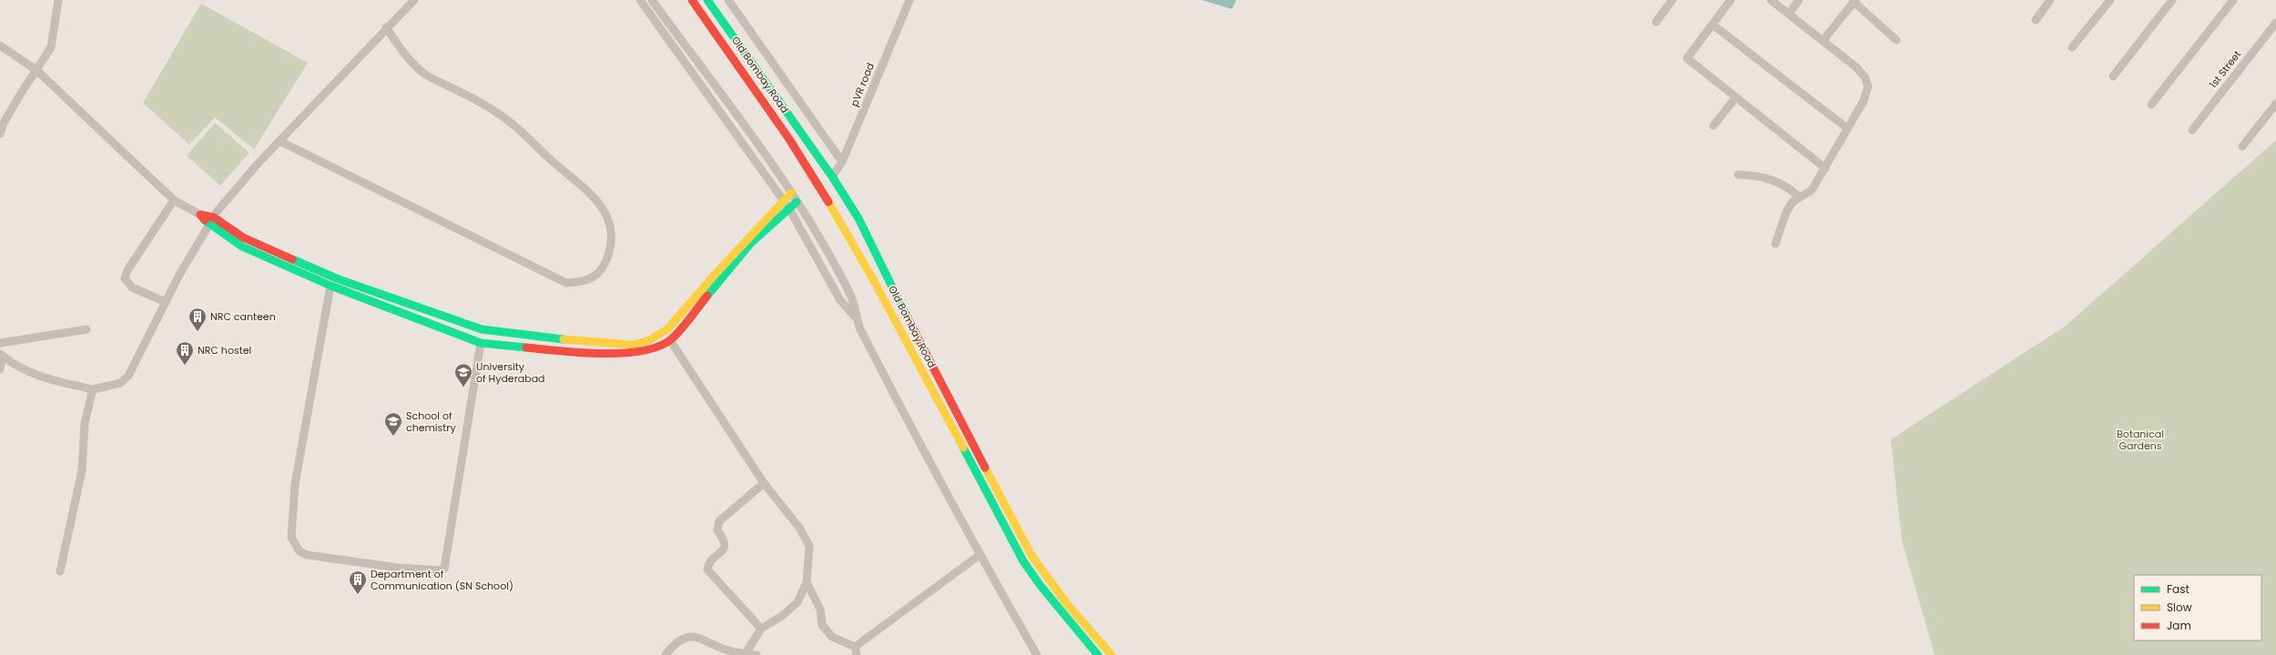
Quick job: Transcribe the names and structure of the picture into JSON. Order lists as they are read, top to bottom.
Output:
{
  "streets": {
    "main road": ["Old Bombay Road"],
    "street": ["1st Street", "pVR road"]
  },
  "crossings": [
    ["Old Bombay Road", "pVR road"]
  ],
  "parks": ["Botanical Gardens"],
  "places": {
    "building": ["NRC canteen", "NRC hostel", "Department of Communication (SN School)"],
    "school or university": ["University of Hyderabad", "School of chemistry"]
  },
  "legend": ["Fast", "Slow", "Jam"]
}
